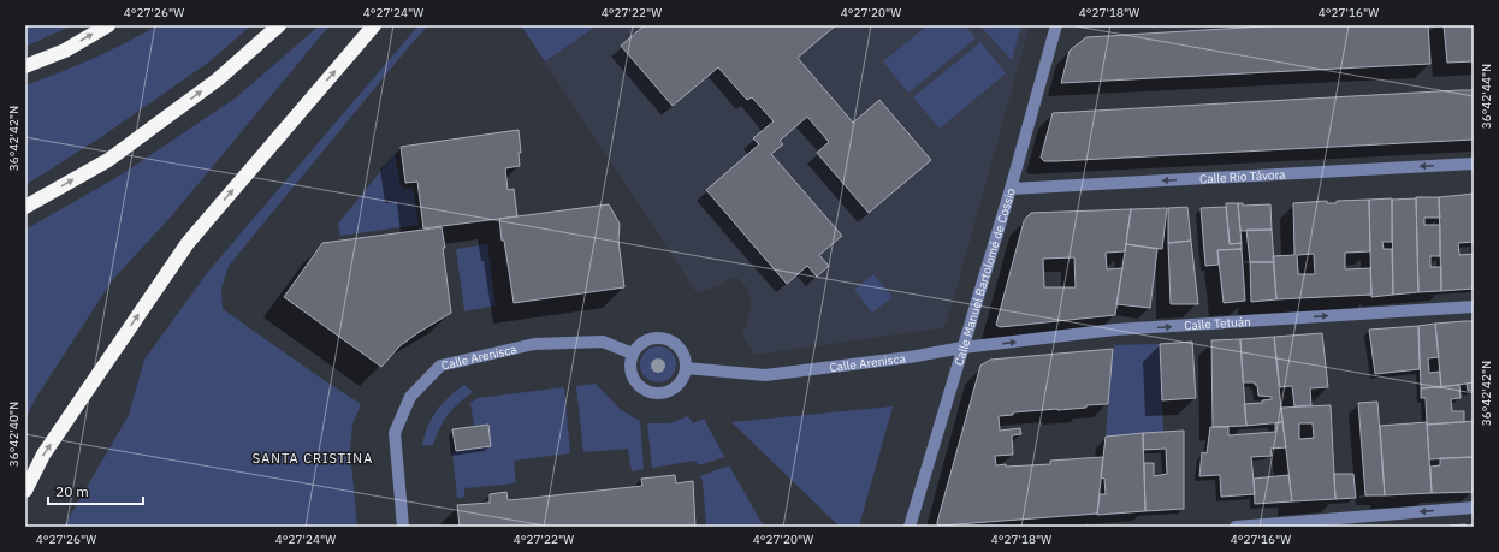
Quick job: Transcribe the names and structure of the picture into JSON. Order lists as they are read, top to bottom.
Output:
{
  "streets": {
    "street": [
      "Calle Río Távora",
      "Calle Manuel Bartolomé de Cossio",
      "Calle Tetuán",
      "Calle Arenisca"
    ]
  },
  "crossings": [
    ["Calle Río Távora", "Calle Manuel Bartolomé de Cossio"],
    ["Calle Manuel Bartolomé de Cossio", "Calle Tetuán"],
    ["Calle Manuel Bartolomé de Cossio", "Calle Arenisca"],
    ["Calle Tetuán", "Calle Arenisca"]
  ],
  "one_way": ["Calle Río Távora", "Calle Tetuán"],
  "districts": ["SANTA CRISTINA"],
  "scale_bar": "20 m",
  "coordinates": [
    "4°27'26\"W",
    "4°27'24\"W",
    "4°27'22\"W",
    "4°27'20\"W",
    "4°27'18\"W",
    "4°27'16\"W",
    "36°42'44\"N",
    "36°42'42\"N",
    "36°42'40\"N"
  ]
}
